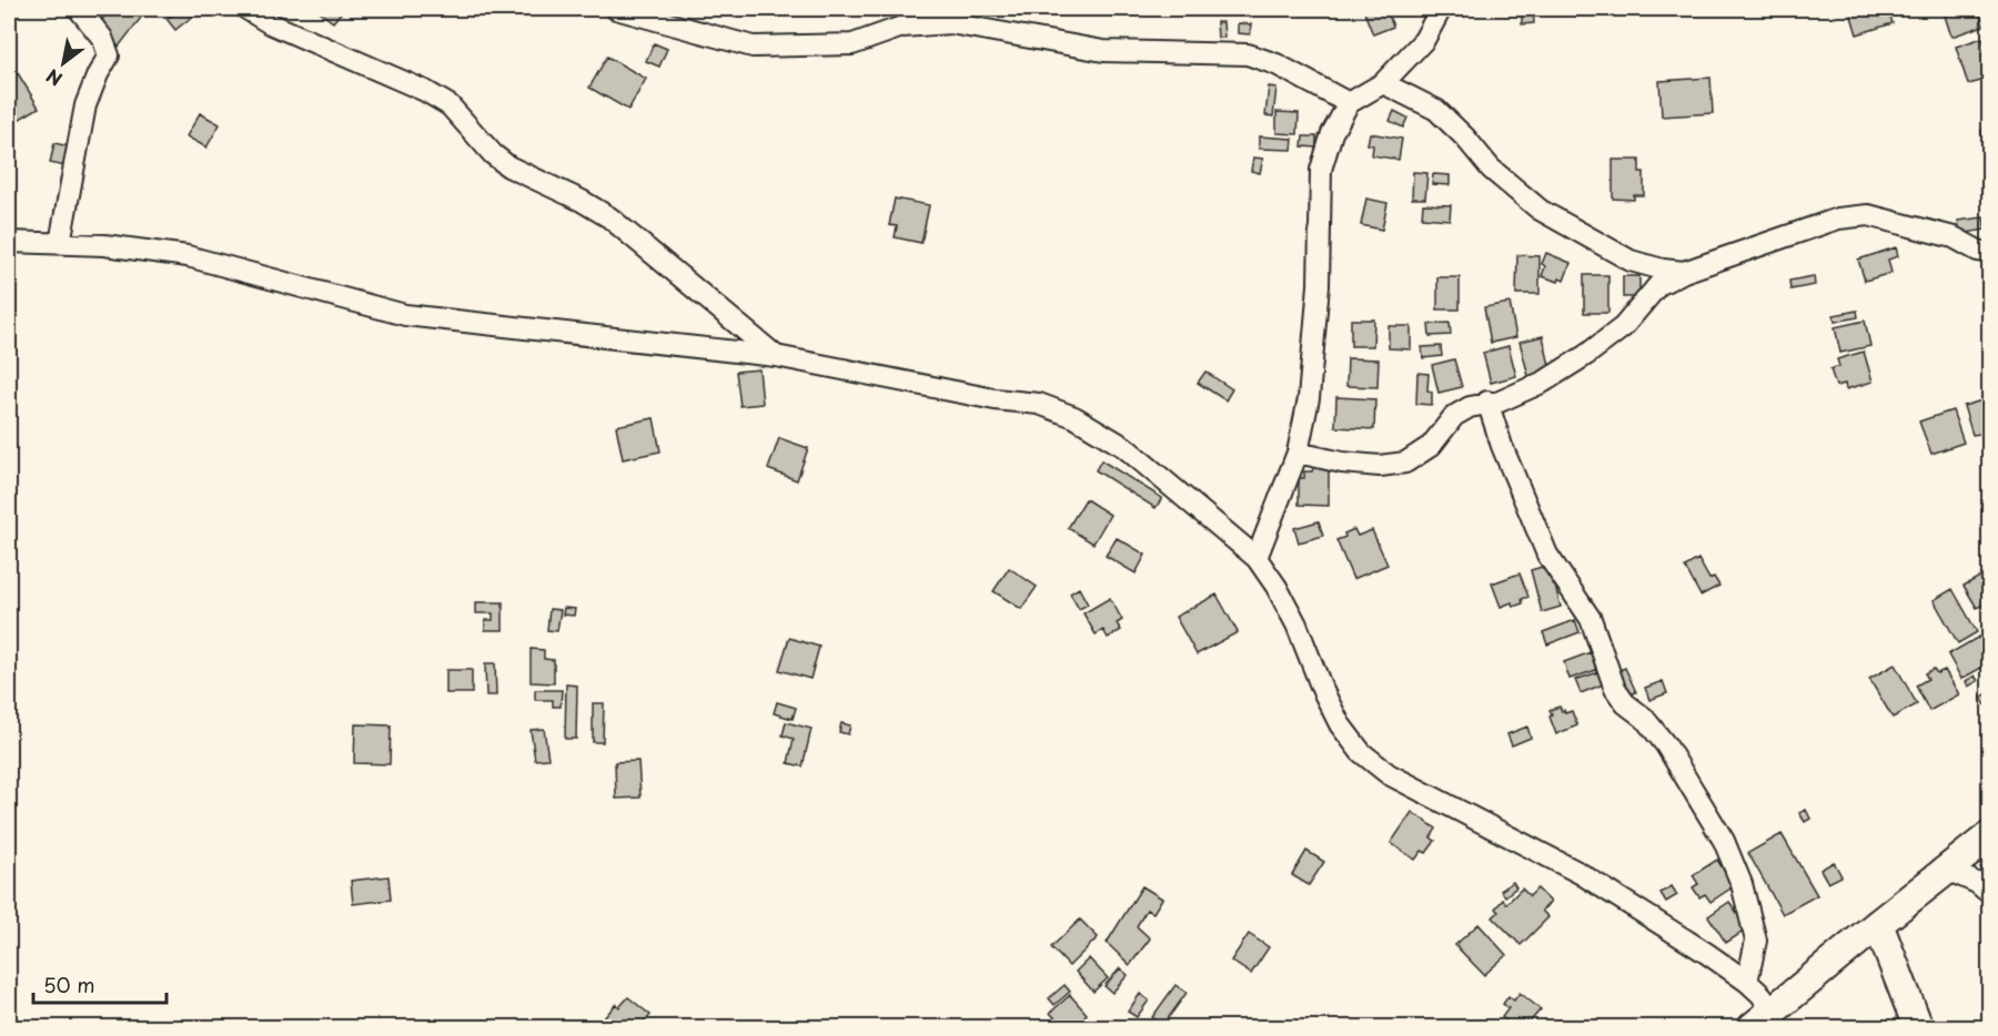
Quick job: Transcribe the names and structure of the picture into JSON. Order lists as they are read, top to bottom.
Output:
{
  "scale_bar": "50 m",
  "north": "bottom left"
}
